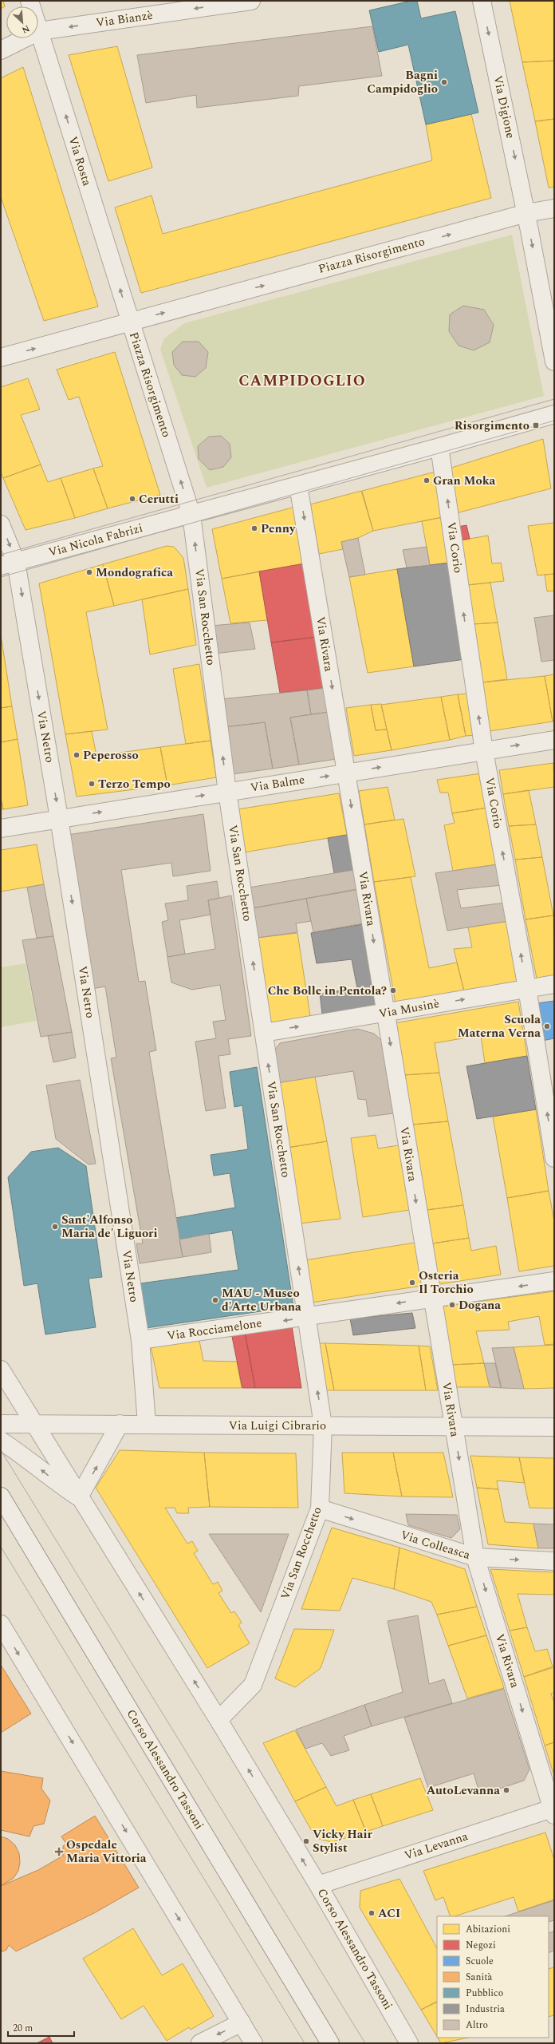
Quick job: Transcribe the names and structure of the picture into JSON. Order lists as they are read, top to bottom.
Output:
{
  "streets": {
    "street": [
      "Via Bianzè",
      "Via Digione",
      "Via Rosta",
      "Piazza Risorgimento",
      "Via Nicola Fabrizi",
      "Via Corio",
      "Via San Rocchetto",
      "Via Rivara",
      "Via Netro",
      "Via Balme",
      "Via Musinè",
      "Via Rocciamelone",
      "Via Luigi Cibrario",
      "Via Colleasca",
      "Corso Alessandro Tassoni",
      "Via Levanna"
    ]
  },
  "crossings": [
    ["Via Bianzè", "Via Rosta"],
    ["Via Digione", "Piazza Risorgimento"],
    ["Via Rosta", "Piazza Risorgimento"],
    ["Piazza Risorgimento", "Via Nicola Fabrizi"],
    ["Piazza Risorgimento", "Via San Rocchetto"],
    ["Via Nicola Fabrizi", "Via San Rocchetto"],
    ["Via Nicola Fabrizi", "Via Netro"],
    ["Via Corio", "Via Balme"],
    ["Via Corio", "Via Musinè"],
    ["Via San Rocchetto", "Via Balme"],
    ["Via San Rocchetto", "Via Musinè"],
    ["Via San Rocchetto", "Via Rocciamelone"],
    ["Via San Rocchetto", "Via Luigi Cibrario"],
    ["Via San Rocchetto", "Via Colleasca"],
    ["Via San Rocchetto", "Corso Alessandro Tassoni"],
    ["Via Rivara", "Via Balme"],
    ["Via Rivara", "Via Musinè"],
    ["Via Rivara", "Via Rocciamelone"],
    ["Via Rivara", "Via Luigi Cibrario"],
    ["Via Rivara", "Via Colleasca"],
    ["Via Rivara", "Via Levanna"],
    ["Via Netro", "Via Balme"],
    ["Via Netro", "Via Rocciamelone"],
    ["Via Netro", "Via Luigi Cibrario"],
    ["Via Luigi Cibrario", "Corso Alessandro Tassoni"],
    ["Corso Alessandro Tassoni", "Via Levanna"]
  ],
  "one_way": [
    "Via Bianzè",
    "Via Digione",
    "Via Rosta",
    "Via Corio",
    "Via San Rocchetto",
    "Via Rivara",
    "Via Netro",
    "Via Balme",
    "Via Musinè",
    "Via Rocciamelone",
    "Via Colleasca"
  ],
  "districts": ["CAMPIDOGLIO"],
  "places": {
    "other": [
      "Bagni Campidoglio",
      "Gran Moka",
      "Cerutti",
      "Penny",
      "Mondografica",
      "Peperosso",
      "Terzo Tempo",
      "Che Bolle in Pentola?",
      "Scuola Materna Verna",
      "Sant'Alfonso Maria de' Liguori",
      "Osteria Il Torchio",
      "MAU - Museo d'Arte Urbana",
      "Dogana",
      "AutoLevanna",
      "Vicky Hair Stylist",
      "ACI"
    ],
    "transit": ["Risorgimento"],
    "health": ["Ospedale Maria Vittoria"]
  },
  "legend": [
    "Abitazioni",
    "Negozi",
    "Scuole",
    "Sanità",
    "Pubblico",
    "Industria",
    "Altro"
  ],
  "scale_bar": "20 m",
  "north": "bottom right"
}
